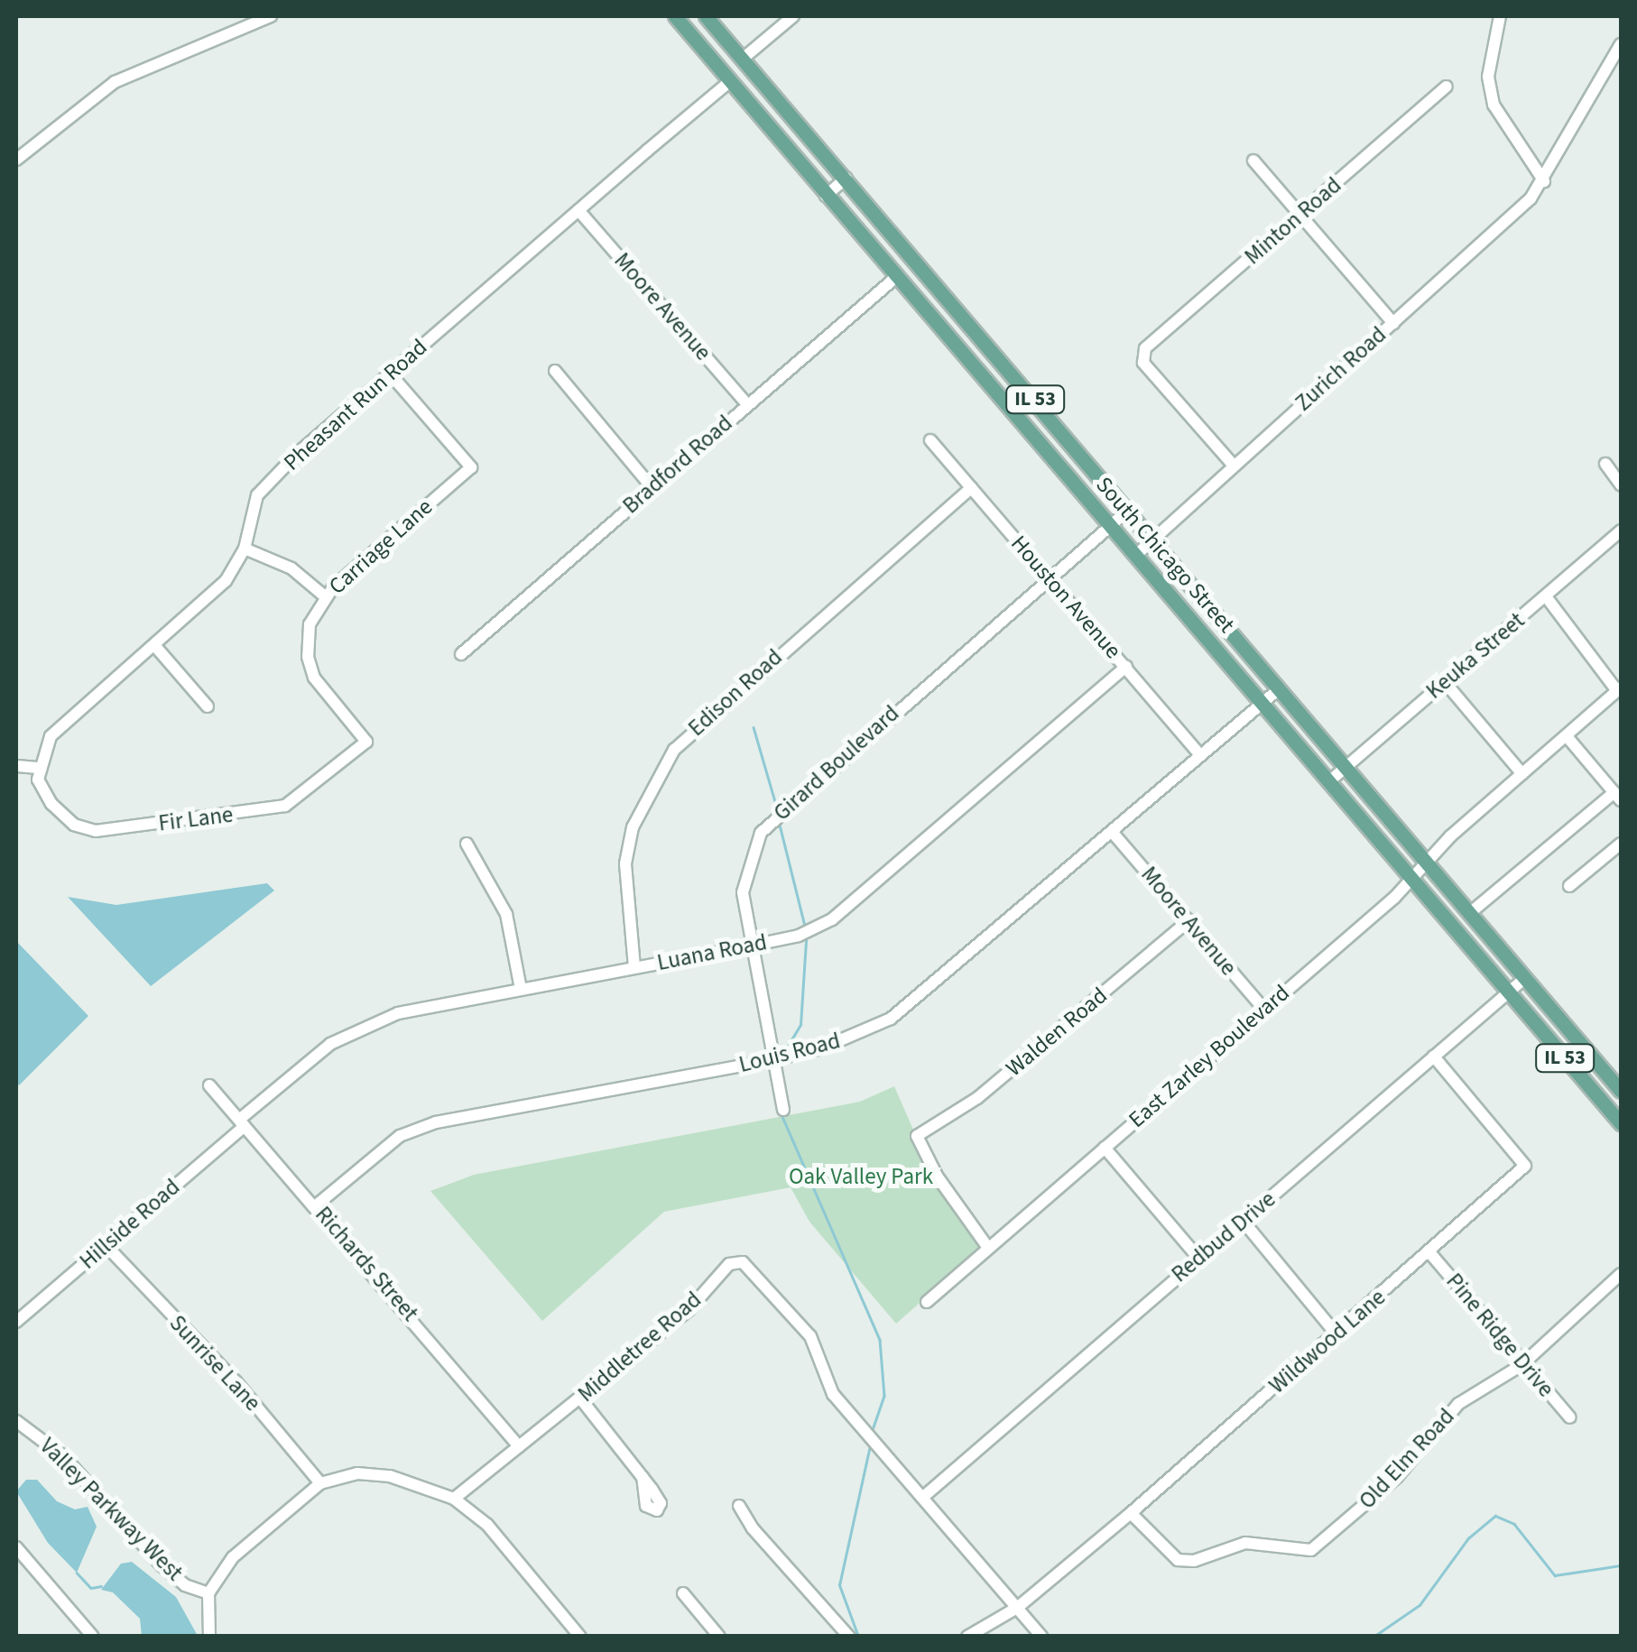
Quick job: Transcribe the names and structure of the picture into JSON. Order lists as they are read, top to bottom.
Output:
{
  "streets": {
    "main road": ["IL 53", "South Chicago Street"],
    "street": [
      "Minton Road",
      "Moore Avenue",
      "Zurich Road",
      "Pheasant Run Road",
      "Bradford Road",
      "Carriage Lane",
      "Houston Avenue",
      "Keuka Street",
      "Edison Road",
      "Girard Boulevard",
      "Fir Lane",
      "Luana Road",
      "Walden Road",
      "Louis Road",
      "East Zarley Boulevard",
      "Hillside Road",
      "Redbud Drive",
      "Richards Street",
      "Pine Ridge Drive",
      "Wildwood Lane",
      "Middletree Road",
      "Sunrise Lane",
      "Old Elm Road",
      "Valley Parkway West"
    ]
  },
  "crossings": [
    ["Minton Road", "Zurich Road"],
    ["Moore Avenue", "Pheasant Run Road"],
    ["Moore Avenue", "Bradford Road"],
    ["Moore Avenue", "Walden Road"],
    ["Moore Avenue", "Louis Road"],
    ["Moore Avenue", "East Zarley Boulevard"],
    ["Zurich Road", "South Chicago Street"],
    ["Pheasant Run Road", "Carriage Lane"],
    ["Pheasant Run Road", "South Chicago Street"],
    ["Pheasant Run Road", "Fir Lane"],
    ["Bradford Road", "South Chicago Street"],
    ["Carriage Lane", "Fir Lane"],
    ["South Chicago Street", "Keuka Street"],
    ["South Chicago Street", "Girard Boulevard"],
    ["South Chicago Street", "Louis Road"],
    ["South Chicago Street", "East Zarley Boulevard"],
    ["South Chicago Street", "Redbud Drive"],
    ["Houston Avenue", "Edison Road"],
    ["Houston Avenue", "Girard Boulevard"],
    ["Houston Avenue", "Luana Road"],
    ["Houston Avenue", "Louis Road"],
    ["Edison Road", "Luana Road"],
    ["Girard Boulevard", "Luana Road"],
    ["Girard Boulevard", "Louis Road"],
    ["Luana Road", "Hillside Road"],
    ["Luana Road", "Richards Street"],
    ["Walden Road", "East Zarley Boulevard"],
    ["Louis Road", "Richards Street"],
    ["Hillside Road", "Richards Street"],
    ["Hillside Road", "Sunrise Lane"],
    ["Redbud Drive", "Wildwood Lane"],
    ["Redbud Drive", "Middletree Road"],
    ["Richards Street", "Middletree Road"],
    ["Pine Ridge Drive", "Wildwood Lane"],
    ["Pine Ridge Drive", "Old Elm Road"],
    ["Wildwood Lane", "Middletree Road"],
    ["Wildwood Lane", "Old Elm Road"]
  ],
  "parks": ["Oak Valley Park"]
}
